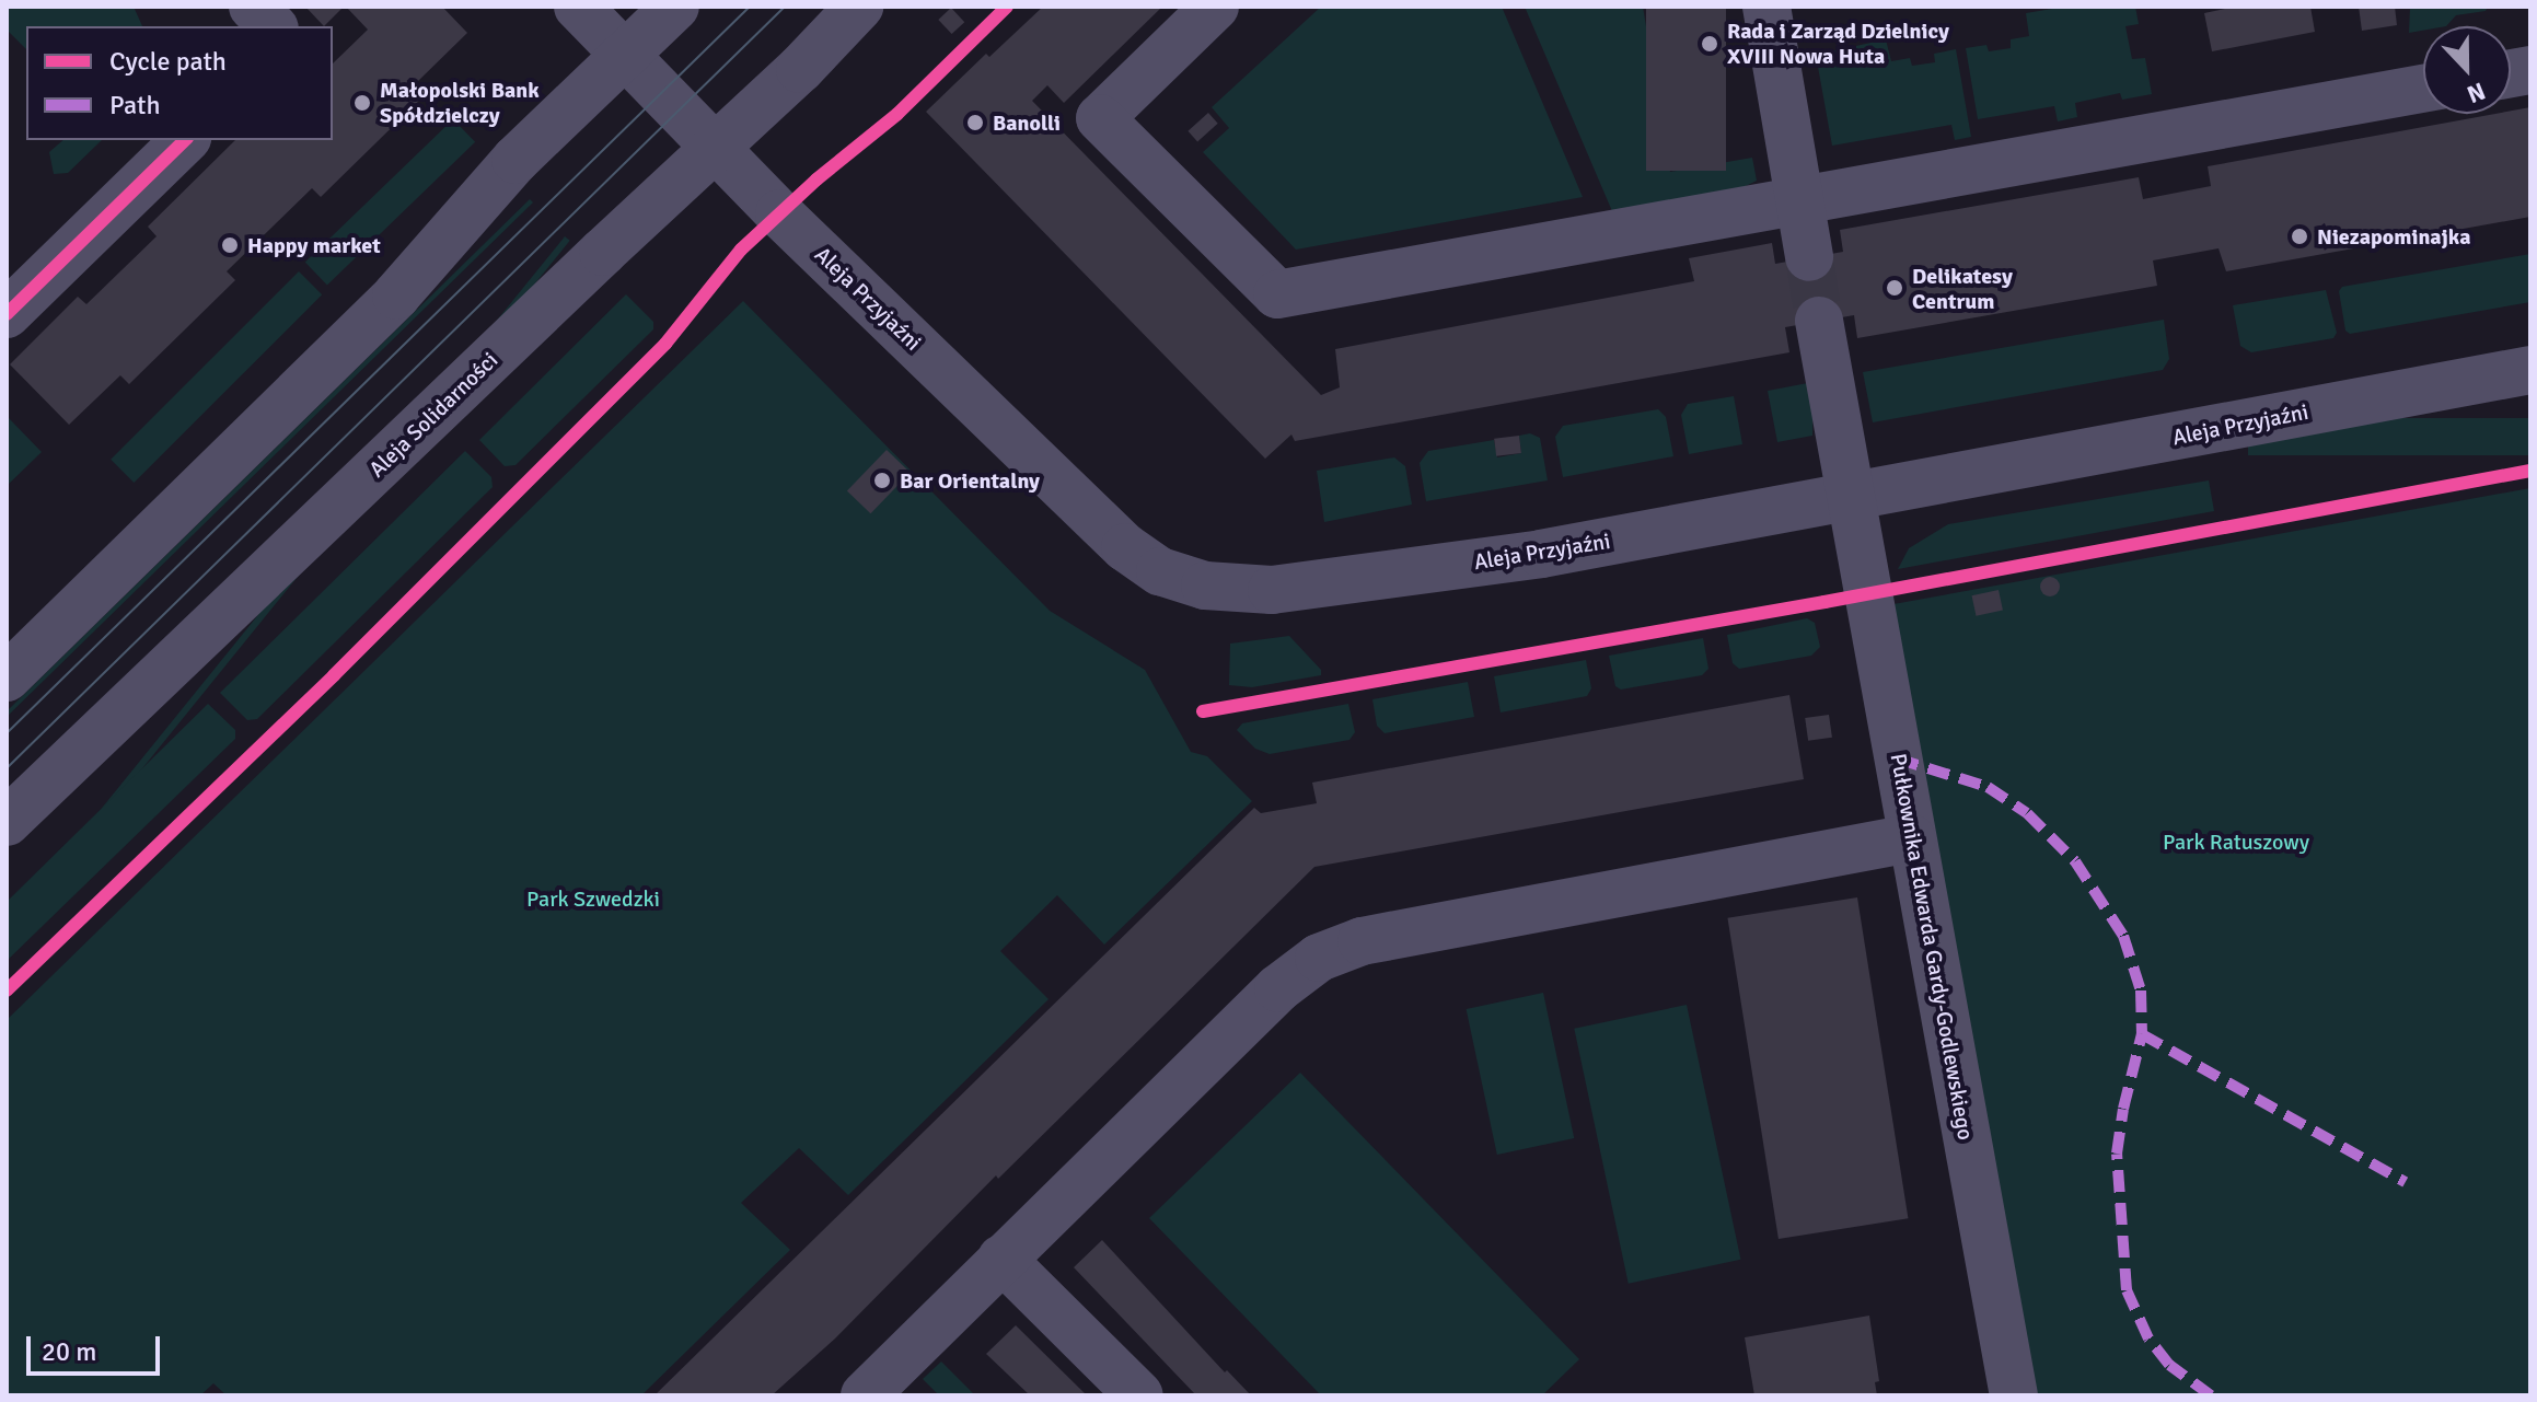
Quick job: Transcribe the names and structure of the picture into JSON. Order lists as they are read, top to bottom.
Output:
{
  "streets": {
    "street": ["Aleja Przyjaźni", "Aleja Solidarności", "Pułkownika Edwarda Gardy-Godlewskiego"]
  },
  "crossings": [
    ["Aleja Przyjaźni", "Aleja Solidarności"],
    ["Aleja Przyjaźni", "Pułkownika Edwarda Gardy-Godlewskiego"]
  ],
  "parks": ["Park Ratuszowy", "Park Szwedzki"],
  "places": [
    "Rada i Zarząd Dzielnicy XVIII Nowa Huta",
    "Małopolski Bank Spółdzielczy",
    "Banolli",
    "Niezapominajka",
    "Happy market",
    "Delikatesy Centrum",
    "Bar Orientalny"
  ],
  "legend": ["Cycle path", "Path"],
  "scale_bar": "20 m",
  "north": "bottom"
}
